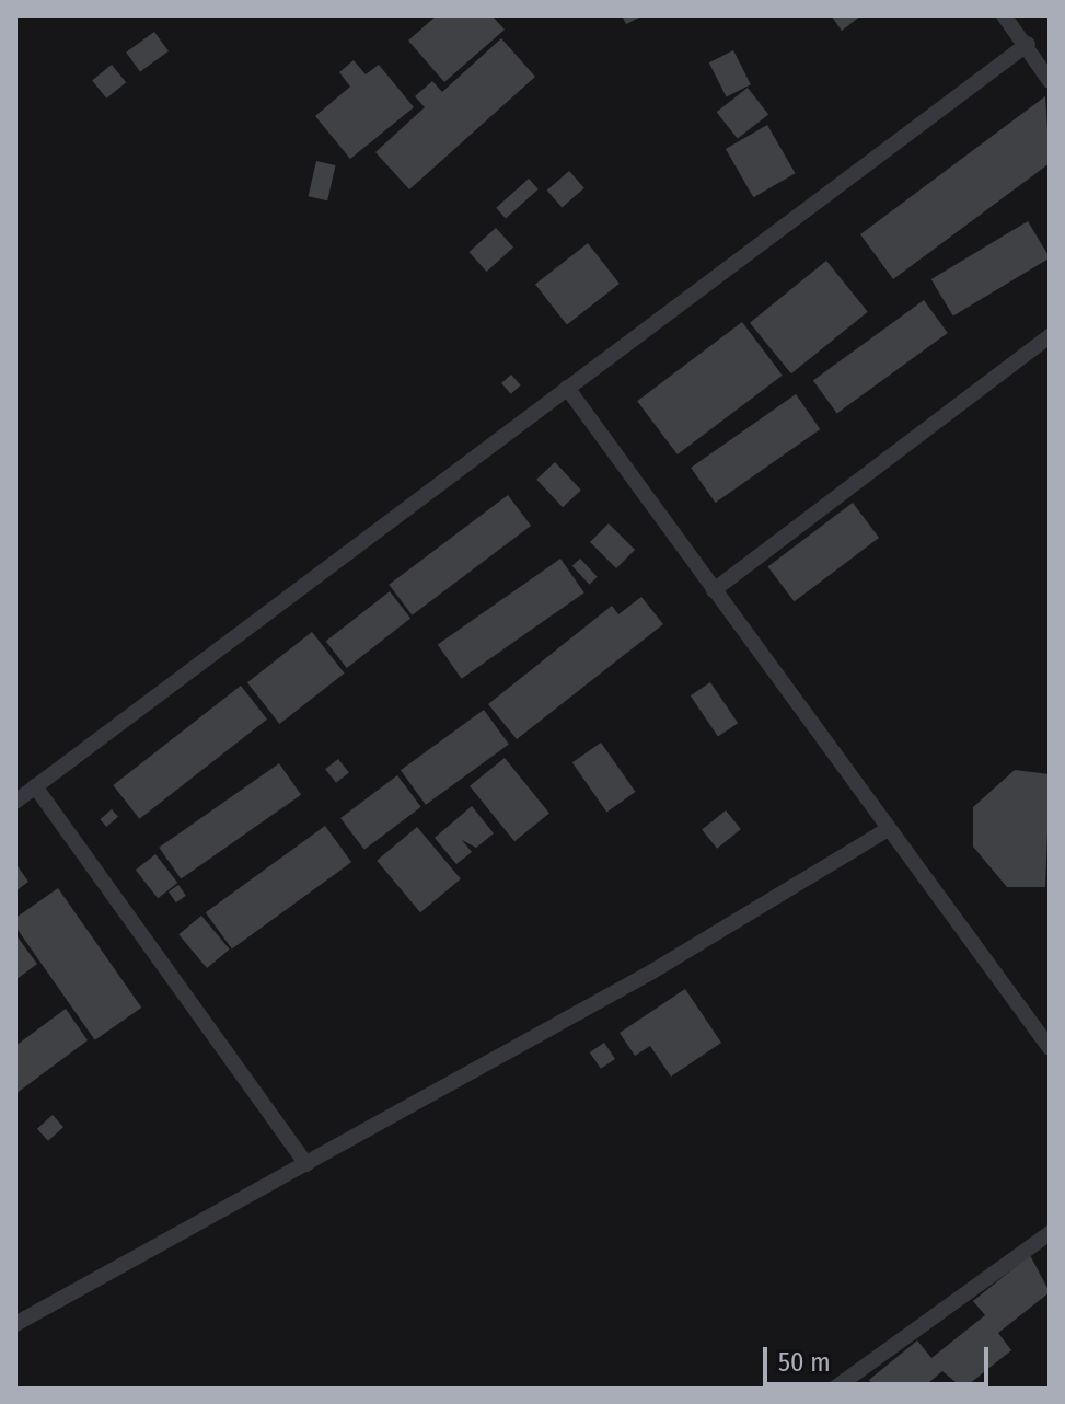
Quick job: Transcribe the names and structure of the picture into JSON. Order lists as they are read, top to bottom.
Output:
{
  "scale_bar": "50 m"
}
